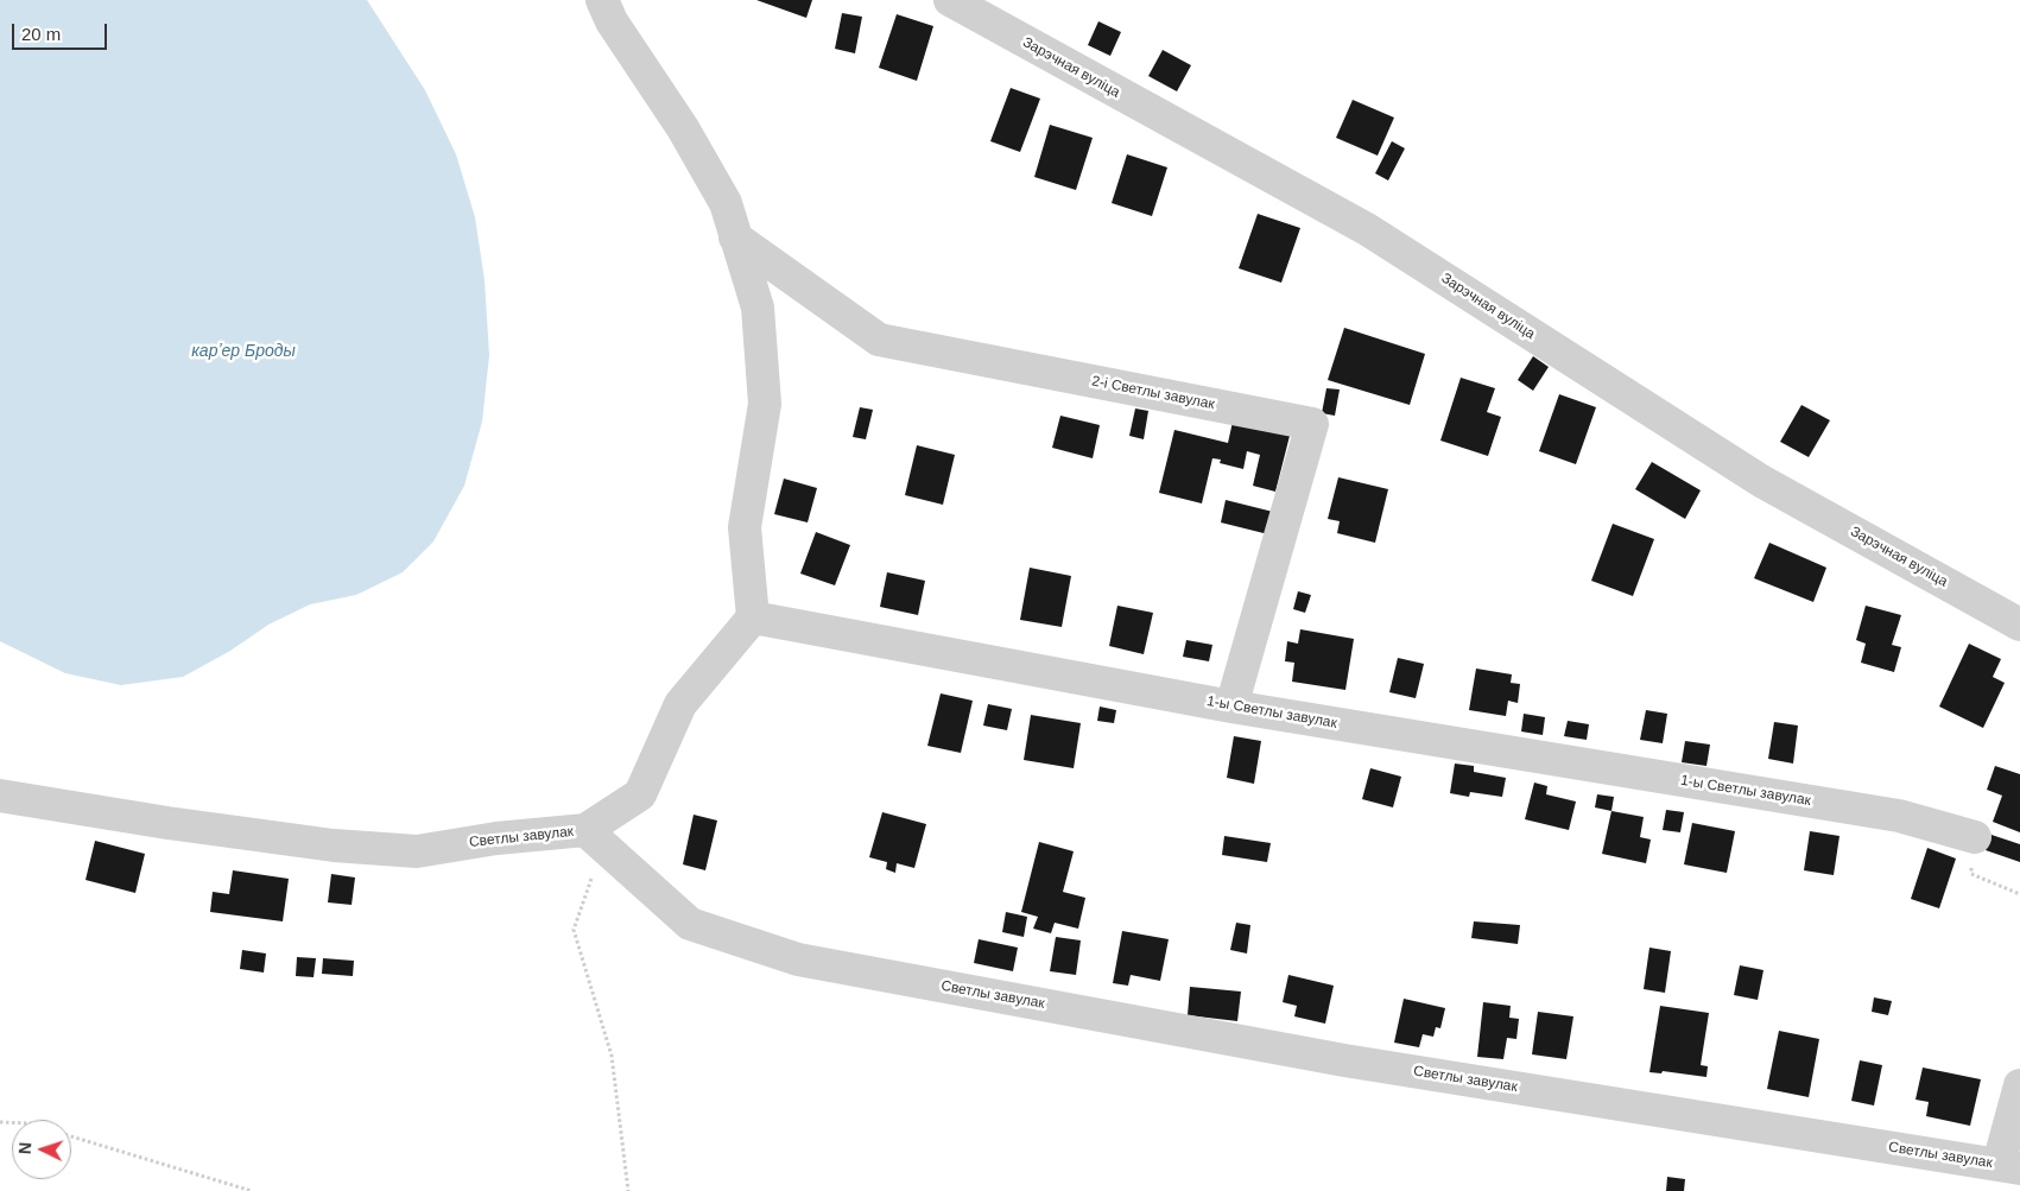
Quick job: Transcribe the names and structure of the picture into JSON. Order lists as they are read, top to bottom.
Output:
{
  "streets": {
    "street": [
      "Зарэчная вуліца",
      "2-і Светлы завулак",
      "1-ы Светлы завулак",
      "Светлы завулак"
    ]
  },
  "crossings": [
    ["2-і Светлы завулак", "1-ы Светлы завулак"]
  ],
  "water": ["карʼер Броды"],
  "scale_bar": "20 m",
  "north": "left"
}
